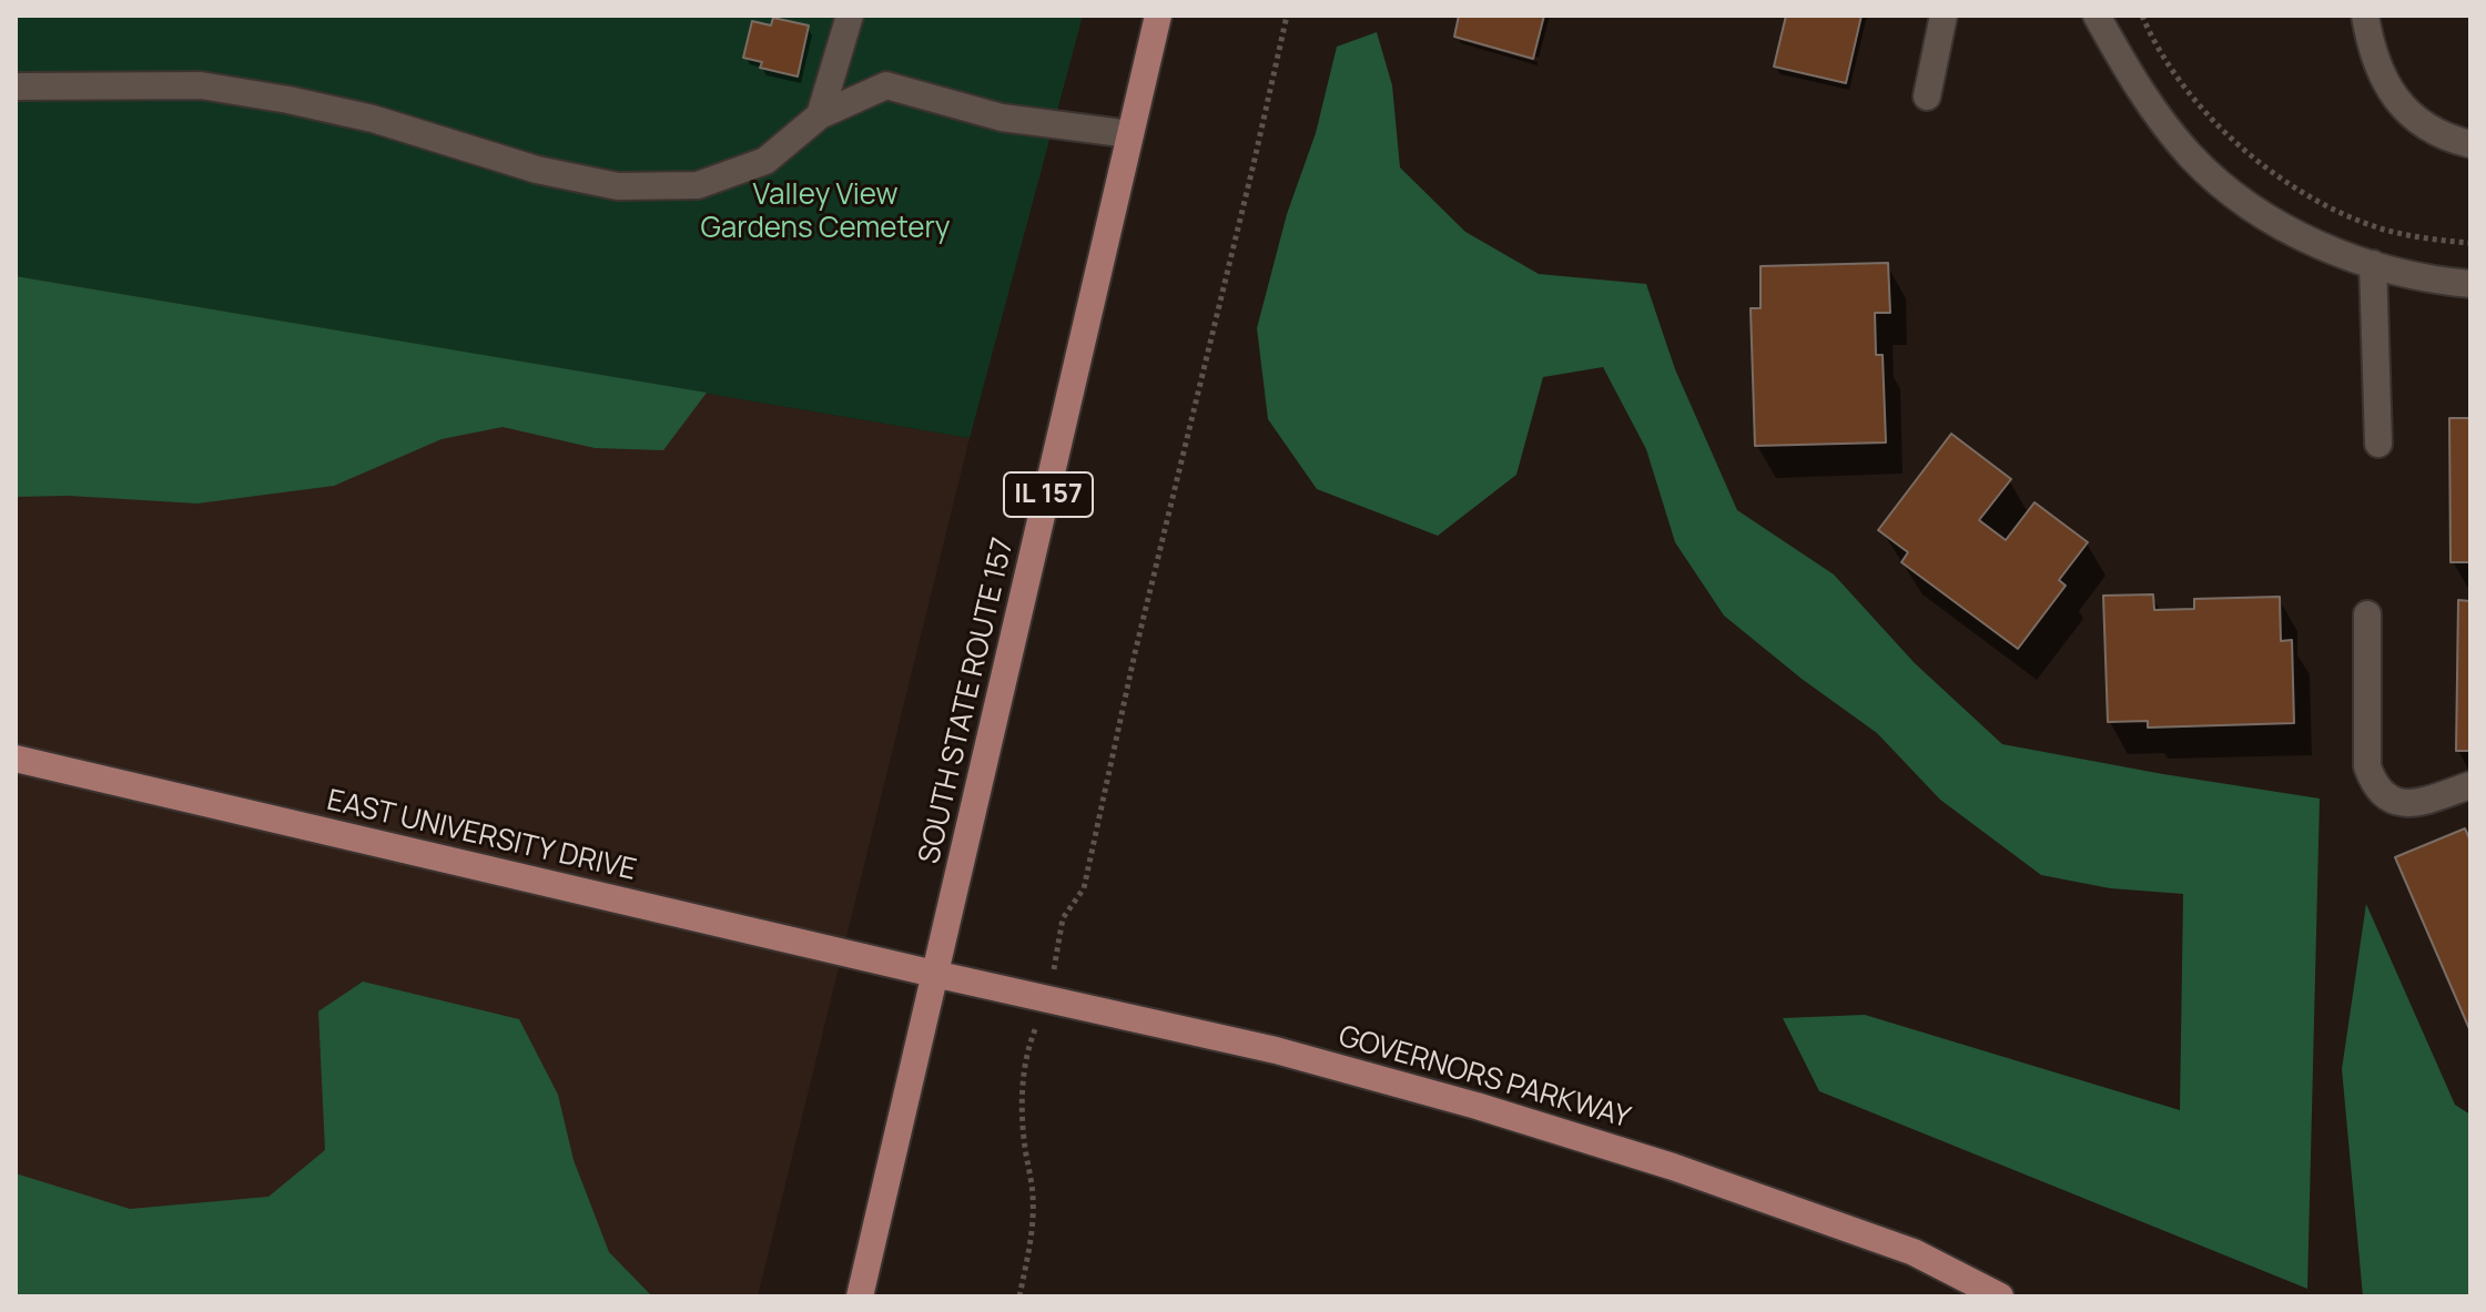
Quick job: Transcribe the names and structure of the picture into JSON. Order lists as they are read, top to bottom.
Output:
{
  "streets": {
    "main road": [
      "IL 157",
      "SOUTH STATE ROUTE 157",
      "EAST UNIVERSITY DRIVE",
      "GOVERNORS PARKWAY"
    ]
  },
  "crossings": [
    ["SOUTH STATE ROUTE 157", "EAST UNIVERSITY DRIVE"],
    ["SOUTH STATE ROUTE 157", "GOVERNORS PARKWAY"],
    ["EAST UNIVERSITY DRIVE", "GOVERNORS PARKWAY"]
  ],
  "parks": ["Valley View Gardens Cemetery"]
}
